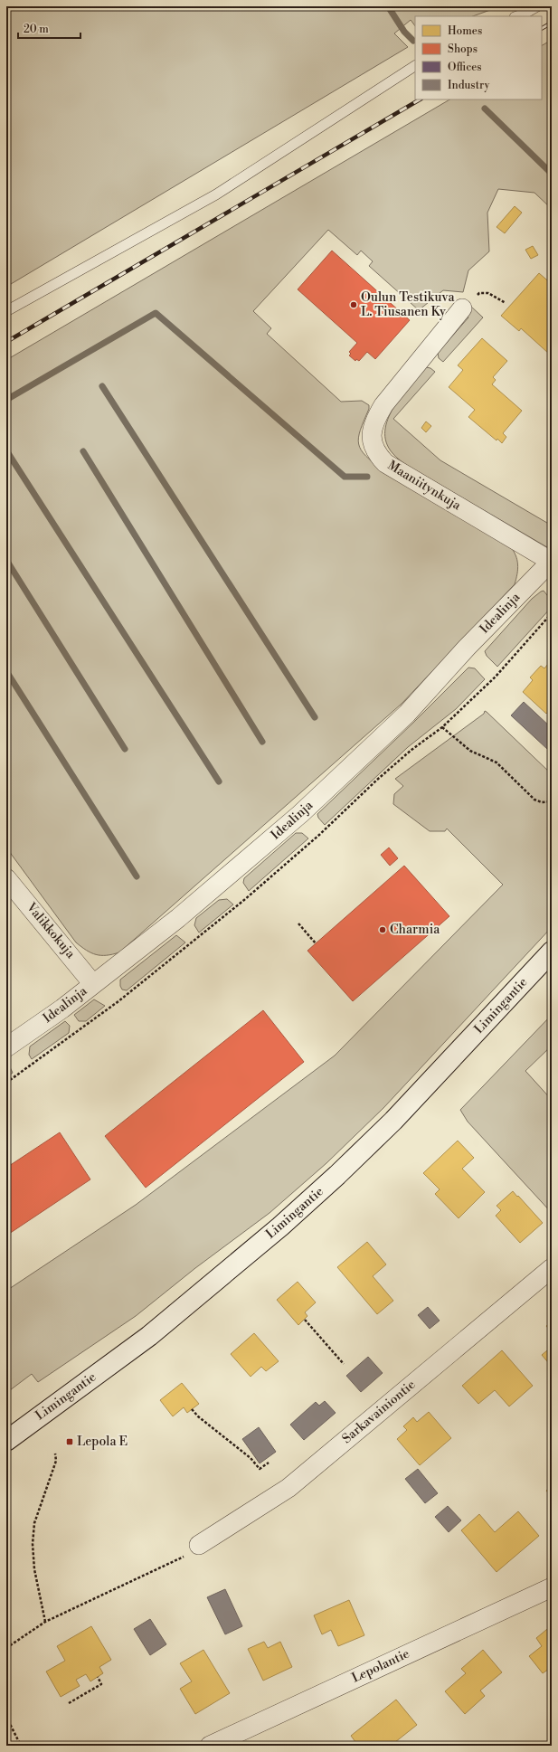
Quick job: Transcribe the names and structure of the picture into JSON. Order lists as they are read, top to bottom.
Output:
{
  "streets": {
    "main road": ["Limingantie"],
    "street": [
      "Maaniitynkuja",
      "Idealinja",
      "Valikkokuja",
      "Sarkavainiontie",
      "Lepolantie"
    ]
  },
  "crossings": [
    ["Maaniitynkuja", "Idealinja"],
    ["Idealinja", "Valikkokuja"]
  ],
  "places": {
    "other": ["Oulun Testikuva L. Tiusanen Ky", "Charmia"],
    "transit": ["Lepola E"]
  },
  "legend": [
    "Homes",
    "Shops",
    "Offices",
    "Industry"
  ],
  "scale_bar": "20 m"
}
